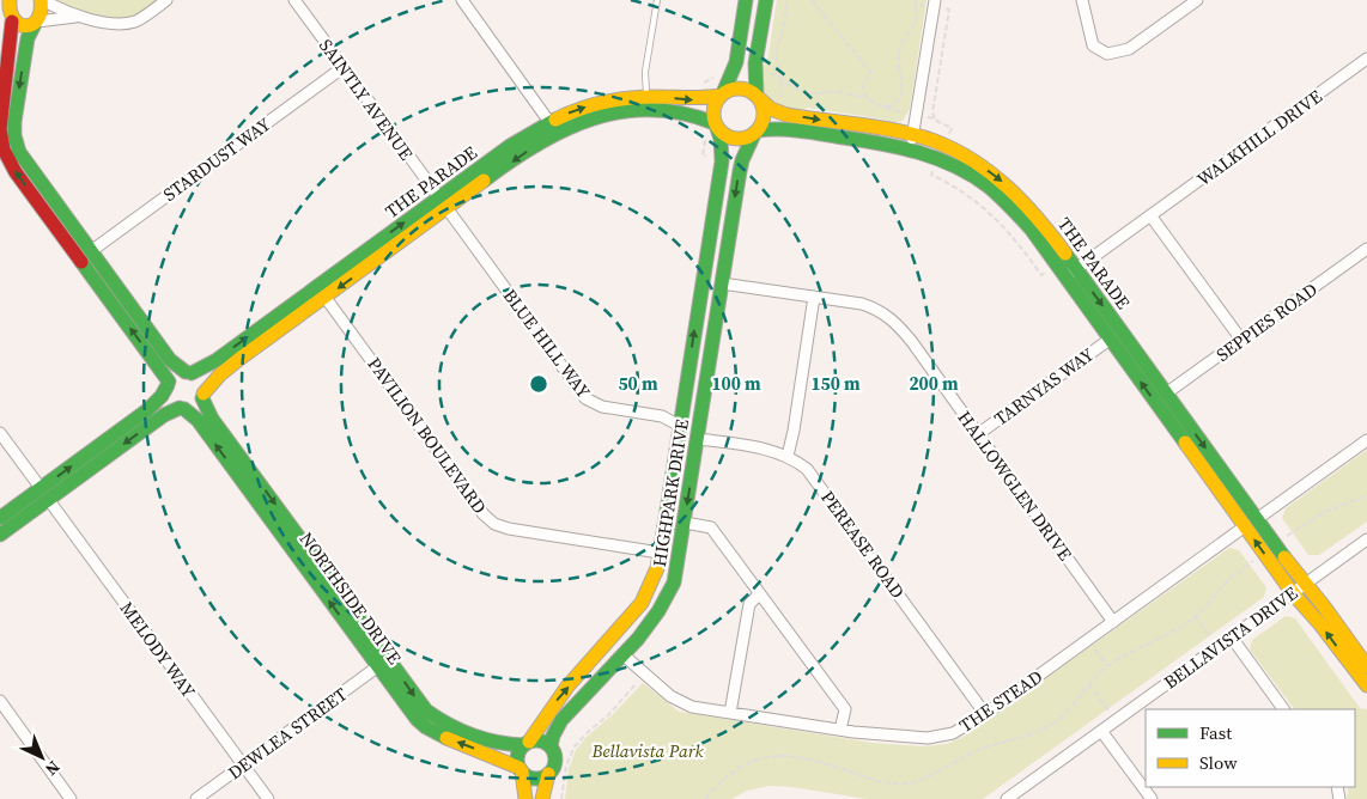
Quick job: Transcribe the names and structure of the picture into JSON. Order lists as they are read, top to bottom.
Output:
{
  "streets": {
    "street": [
      "SAINTLY AVENUE",
      "WALKHILL DRIVE",
      "STARDUST WAY",
      "THE PARADE",
      "SEPPIES ROAD",
      "BLUE HILL WAY",
      "TARNYAS WAY",
      "PAVILION BOULEVARD",
      "HALLOWGLEN DRIVE",
      "HIGHPARK DRIVE",
      "PEREASE ROAD",
      "NORTHSIDE DRIVE",
      "BELLAVISTA DRIVE",
      "MELODY WAY",
      "THE STEAD",
      "DEWLEA STREET"
    ]
  },
  "crossings": [
    ["SAINTLY AVENUE", "STARDUST WAY"],
    ["SAINTLY AVENUE", "THE PARADE"],
    ["SAINTLY AVENUE", "BLUE HILL WAY"],
    ["WALKHILL DRIVE", "THE PARADE"],
    ["THE PARADE", "SEPPIES ROAD"],
    ["THE PARADE", "BLUE HILL WAY"],
    ["THE PARADE", "TARNYAS WAY"],
    ["THE PARADE", "PAVILION BOULEVARD"],
    ["THE PARADE", "HIGHPARK DRIVE"],
    ["THE PARADE", "NORTHSIDE DRIVE"],
    ["THE PARADE", "BELLAVISTA DRIVE"],
    ["THE PARADE", "THE STEAD"],
    ["BLUE HILL WAY", "HIGHPARK DRIVE"],
    ["TARNYAS WAY", "HALLOWGLEN DRIVE"],
    ["PAVILION BOULEVARD", "HIGHPARK DRIVE"],
    ["HALLOWGLEN DRIVE", "HIGHPARK DRIVE"],
    ["HALLOWGLEN DRIVE", "THE STEAD"],
    ["HIGHPARK DRIVE", "PEREASE ROAD"],
    ["HIGHPARK DRIVE", "NORTHSIDE DRIVE"],
    ["HIGHPARK DRIVE", "THE STEAD"],
    ["PEREASE ROAD", "THE STEAD"],
    ["NORTHSIDE DRIVE", "DEWLEA STREET"],
    ["MELODY WAY", "DEWLEA STREET"]
  ],
  "parks": ["Bellavista Park"],
  "legend": ["Fast", "Slow"],
  "north": "bottom right",
  "rings": [
    "50 m",
    "100 m",
    "150 m",
    "200 m"
  ]
}
